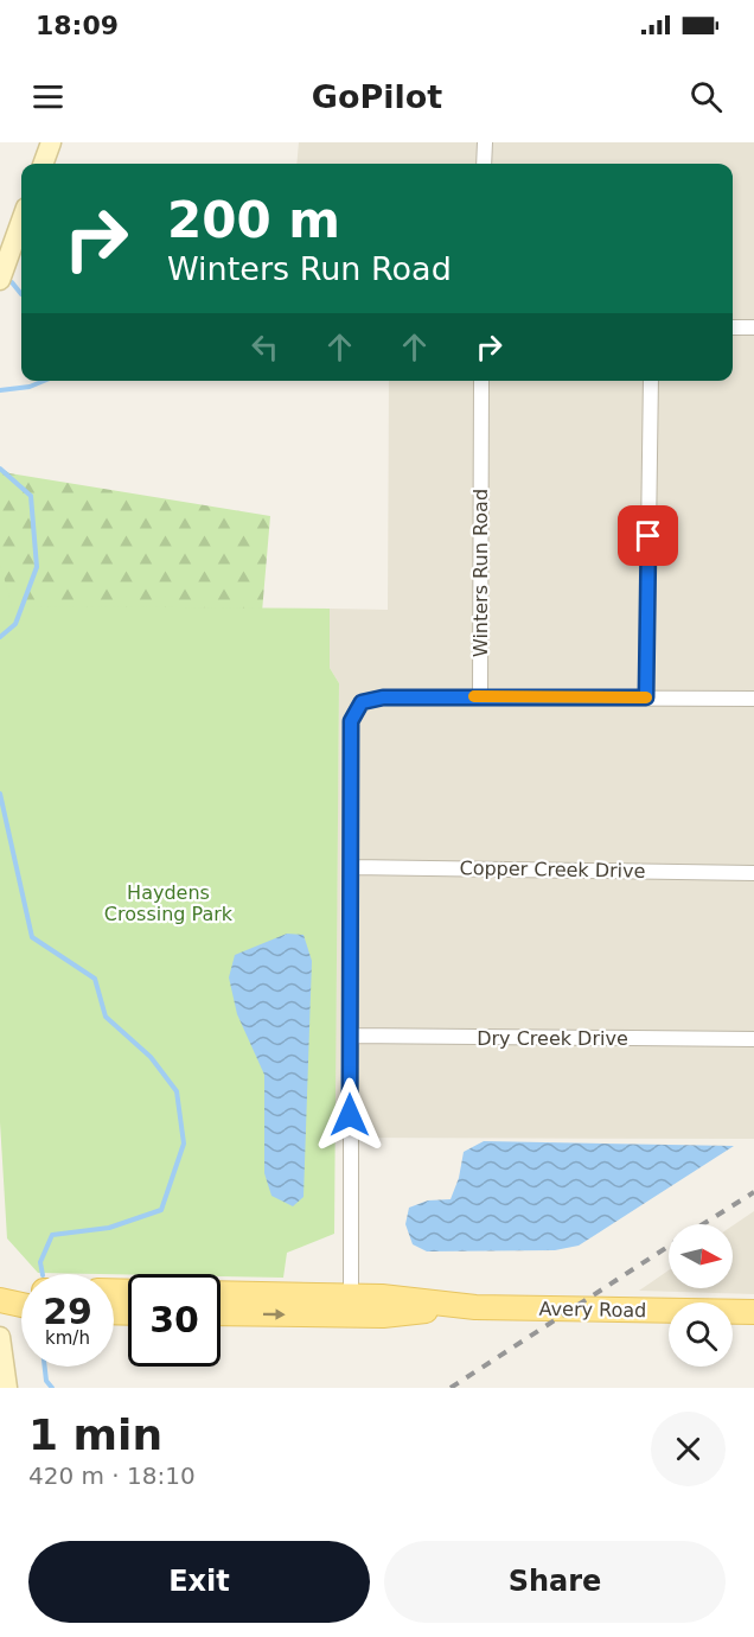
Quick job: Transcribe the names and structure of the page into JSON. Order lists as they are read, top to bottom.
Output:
{
  "streets": {
    "main road": ["Avery Road"],
    "street": ["Winters Run Road", "Copper Creek Drive", "Dry Creek Drive"]
  },
  "parks": ["Haydens Crossing Park"],
  "north": "right",
  "page": {
    "status": "18:09",
    "header": "GoPilot",
    "turn": ["200 m", "Winters Run Road"],
    "speed": "29 km/h",
    "limit": "30",
    "heading": ["1 min", "420 m · 18:10"],
    "buttons": ["Exit", "Share"]
  }
}
